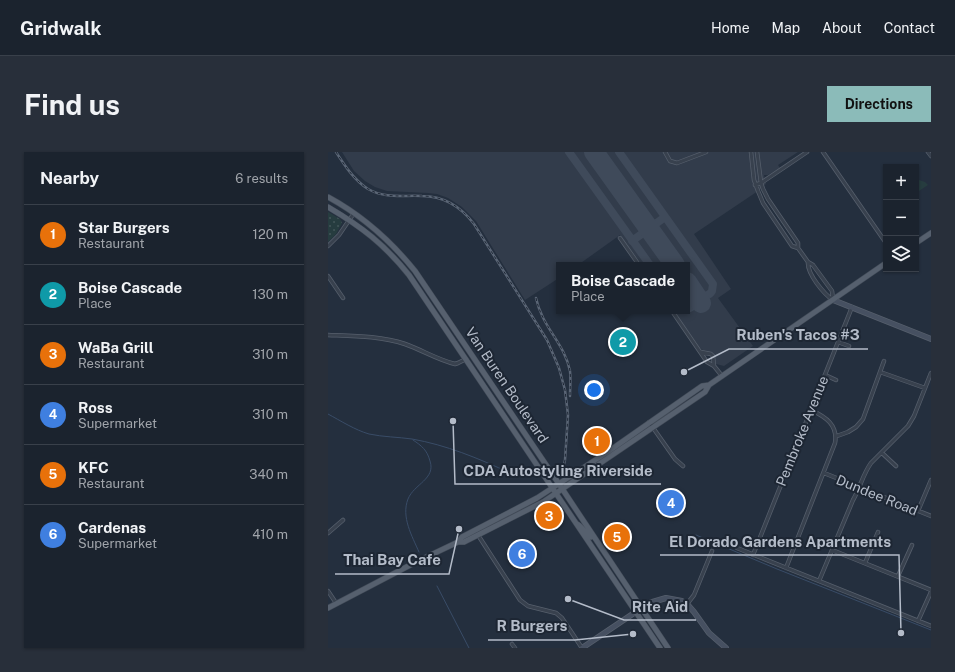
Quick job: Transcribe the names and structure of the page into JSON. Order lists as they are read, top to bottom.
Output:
{
  "streets": {
    "main road": ["Van Buren Boulevard"],
    "street": ["Pembroke Avenue", "Dundee Road"]
  },
  "places": [
    "Ruben's Tacos #3",
    "CDA Autostyling Riverside",
    "Thai Bay Cafe",
    "Rite Aid",
    "El Dorado Gardens Apartments",
    "R Burgers"
  ],
  "page": {
    "header": "Gridwalk",
    "nav": [
      "Home",
      "Map",
      "About",
      "Contact"
    ],
    "buttons": "Directions",
    "title": "Find us",
    "heading": ["Nearby", "6 results"],
    "map_buttons": ["+", "−"],
    "list": [
      {
        "mark": "1",
        "name": "Star Burgers",
        "note": "Restaurant",
        "value": "120 m"
      },
      {
        "mark": "2",
        "name": "Boise Cascade",
        "note": "Place",
        "value": "130 m"
      },
      {
        "mark": "3",
        "name": "WaBa Grill",
        "note": "Restaurant",
        "value": "310 m"
      },
      {
        "mark": "4",
        "name": "Ross",
        "note": "Supermarket",
        "value": "310 m"
      },
      {
        "mark": "5",
        "name": "KFC",
        "note": "Restaurant",
        "value": "340 m"
      },
      {
        "mark": "6",
        "name": "Cardenas",
        "note": "Supermarket",
        "value": "410 m"
      }
    ],
    "popup": ["Boise Cascade", "Place"],
    "pins": [
      "2",
      "1",
      "4",
      "3",
      "5",
      "6"
    ]
  }
}
